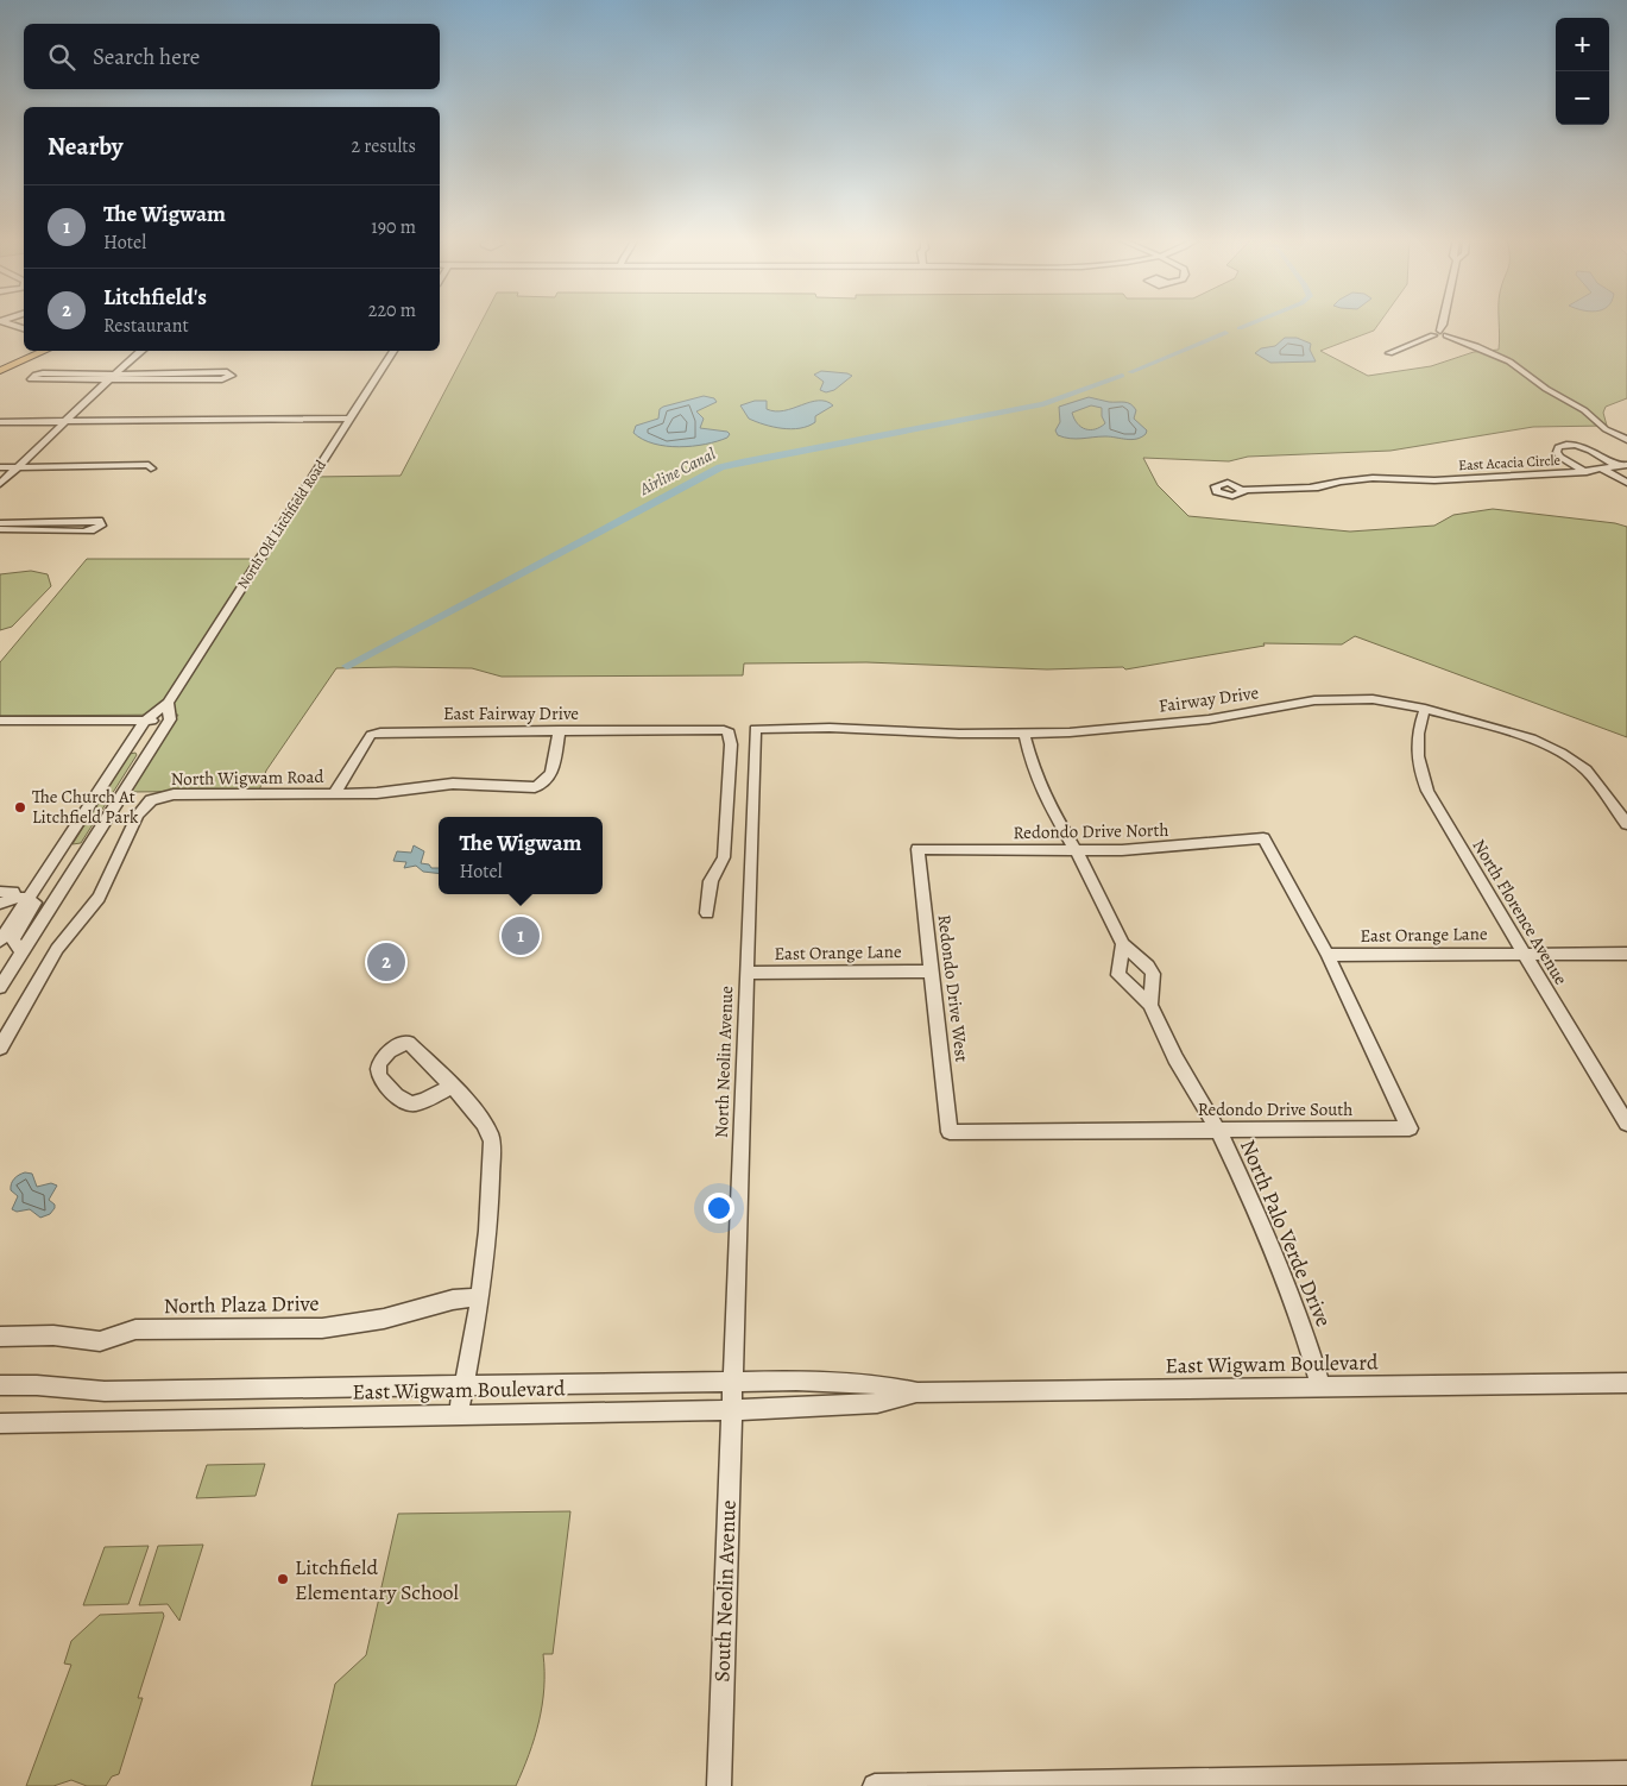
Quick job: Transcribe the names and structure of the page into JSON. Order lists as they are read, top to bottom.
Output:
{
  "streets": {
    "street": [
      "East Acacia Circle",
      "North Old Litchfield Road",
      "Fairway Drive",
      "East Fairway Drive",
      "North Wigwam Road",
      "Redondo Drive North",
      "North Florence Avenue",
      "East Orange Lane",
      "Redondo Drive West",
      "North Neolin Avenue",
      "Redondo Drive South",
      "North Palo Verde Drive",
      "North Plaza Drive",
      "East Wigwam Boulevard",
      "South Neolin Avenue"
    ]
  },
  "crossings": [
    ["Fairway Drive", "North Florence Avenue"],
    ["Fairway Drive", "North Neolin Avenue"],
    ["Fairway Drive", "North Palo Verde Drive"],
    ["East Fairway Drive", "North Wigwam Road"],
    ["Redondo Drive North", "East Orange Lane"],
    ["Redondo Drive North", "Redondo Drive West"],
    ["Redondo Drive North", "Redondo Drive South"],
    ["Redondo Drive North", "North Palo Verde Drive"],
    ["North Florence Avenue", "East Orange Lane"],
    ["East Orange Lane", "Redondo Drive West"],
    ["East Orange Lane", "North Neolin Avenue"],
    ["East Orange Lane", "Redondo Drive South"],
    ["Redondo Drive West", "Redondo Drive South"],
    ["North Neolin Avenue", "East Wigwam Boulevard"],
    ["North Neolin Avenue", "South Neolin Avenue"],
    ["Redondo Drive South", "North Palo Verde Drive"],
    ["North Palo Verde Drive", "East Wigwam Boulevard"],
    ["East Wigwam Boulevard", "South Neolin Avenue"]
  ],
  "water": ["Airline Canal"],
  "places": ["The Church At Litchfield Park", "Litchfield Elementary School"],
  "page": {
    "map_buttons": ["+", "−"],
    "search": "Search here",
    "heading": ["Nearby", "2 results"],
    "list": [
      {
        "mark": "1",
        "name": "The Wigwam",
        "note": "Hotel",
        "value": "190 m"
      },
      {
        "mark": "2",
        "name": "Litchfield's",
        "note": "Restaurant",
        "value": "220 m"
      }
    ],
    "popup": ["The Wigwam", "Hotel"],
    "pins": ["1", "2"]
  }
}
